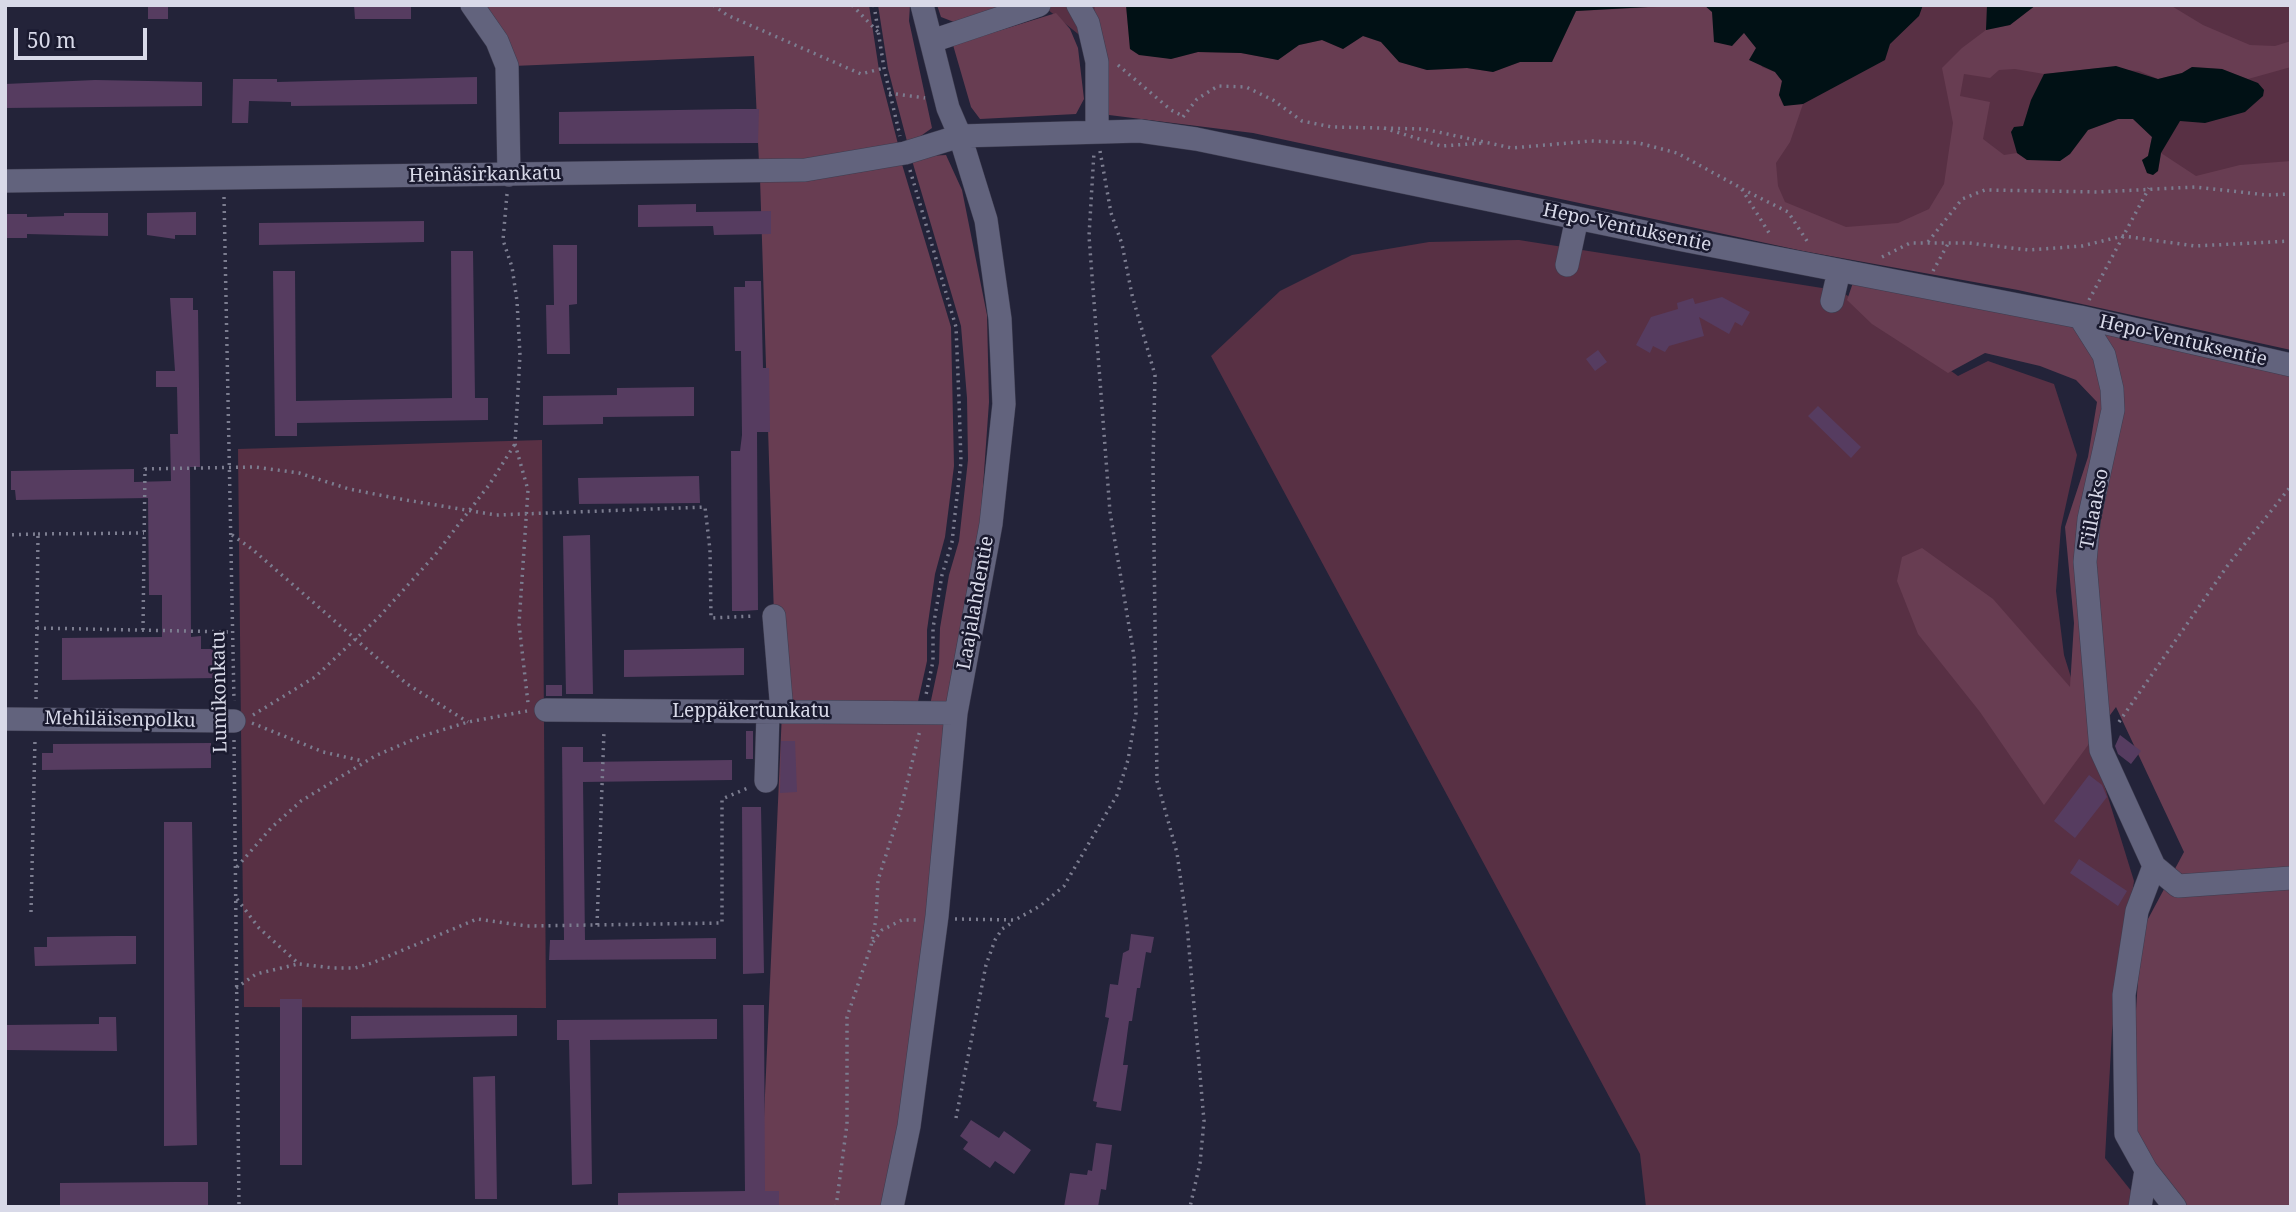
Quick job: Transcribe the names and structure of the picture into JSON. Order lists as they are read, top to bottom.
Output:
{
  "streets": {
    "street": [
      "Heinäsirkankatu",
      "Hepo-Ventuksentie",
      "Tiilaakso",
      "Laajalahdentie",
      "Leppäkertunkatu",
      "Mehiläisenpolku"
    ],
    "path": ["Lumikonkatu"]
  },
  "crossings": [
    ["Heinäsirkankatu", "Hepo-Ventuksentie"],
    ["Heinäsirkankatu", "Laajalahdentie"],
    ["Heinäsirkankatu", "Lumikonkatu"],
    ["Hepo-Ventuksentie", "Tiilaakso"],
    ["Hepo-Ventuksentie", "Laajalahdentie"],
    ["Laajalahdentie", "Leppäkertunkatu"],
    ["Lumikonkatu", "Mehiläisenpolku"]
  ],
  "scale_bar": "50 m"
}
